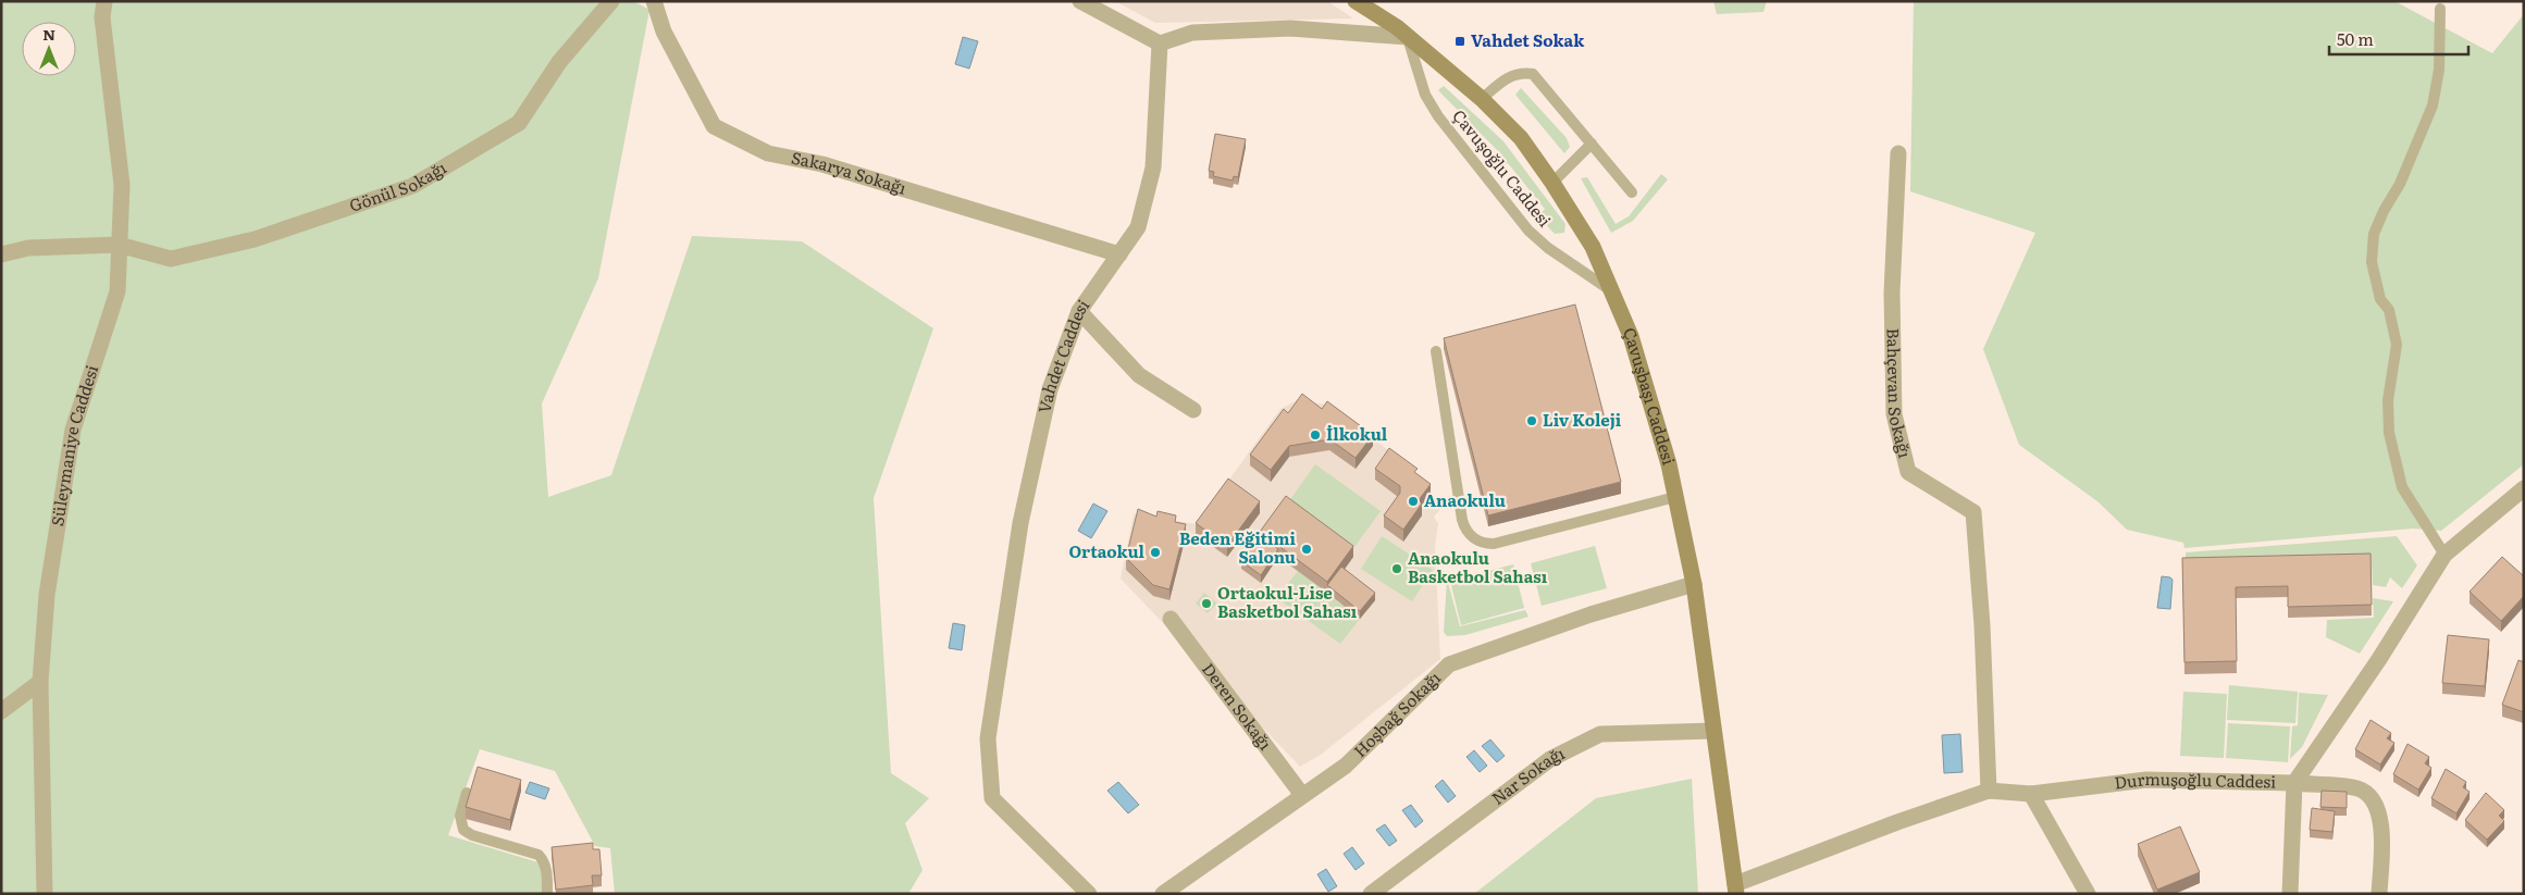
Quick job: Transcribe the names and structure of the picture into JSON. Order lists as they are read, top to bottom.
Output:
{
  "streets": {
    "main road": ["Çavuşbaşı Caddesi"],
    "street": [
      "Sakarya Sokağı",
      "Gönül Sokağı",
      "Vahdet Caddesi",
      "Bahçevan Sokağı",
      "Süleymaniye Caddesi",
      "Deren Sokağı",
      "Hoşbağ Sokağı",
      "Nar Sokağı",
      "Durmuşoğlu Caddesi"
    ],
    "lane": ["Çavuşoğlu Caddesi"]
  },
  "crossings": [
    ["Çavuşoğlu Caddesi", "Çavuşbaşı Caddesi"],
    ["Sakarya Sokağı", "Vahdet Caddesi"],
    ["Gönül Sokağı", "Süleymaniye Caddesi"],
    ["Bahçevan Sokağı", "Durmuşoğlu Caddesi"],
    ["Çavuşbaşı Caddesi", "Hoşbağ Sokağı"],
    ["Çavuşbaşı Caddesi", "Nar Sokağı"],
    ["Çavuşbaşı Caddesi", "Durmuşoğlu Caddesi"],
    ["Deren Sokağı", "Hoşbağ Sokağı"]
  ],
  "places": {
    "transit": ["Vahdet Sokak"],
    "other": [
      "Liv Koleji",
      "İlkokul",
      "Anaokulu",
      "Beden Eğitimi Salonu",
      "Ortaokul",
      "Anaokulu Basketbol Sahası",
      "Ortaokul-Lise Basketbol Sahası"
    ]
  },
  "scale_bar": "50 m",
  "north": "top"
}
